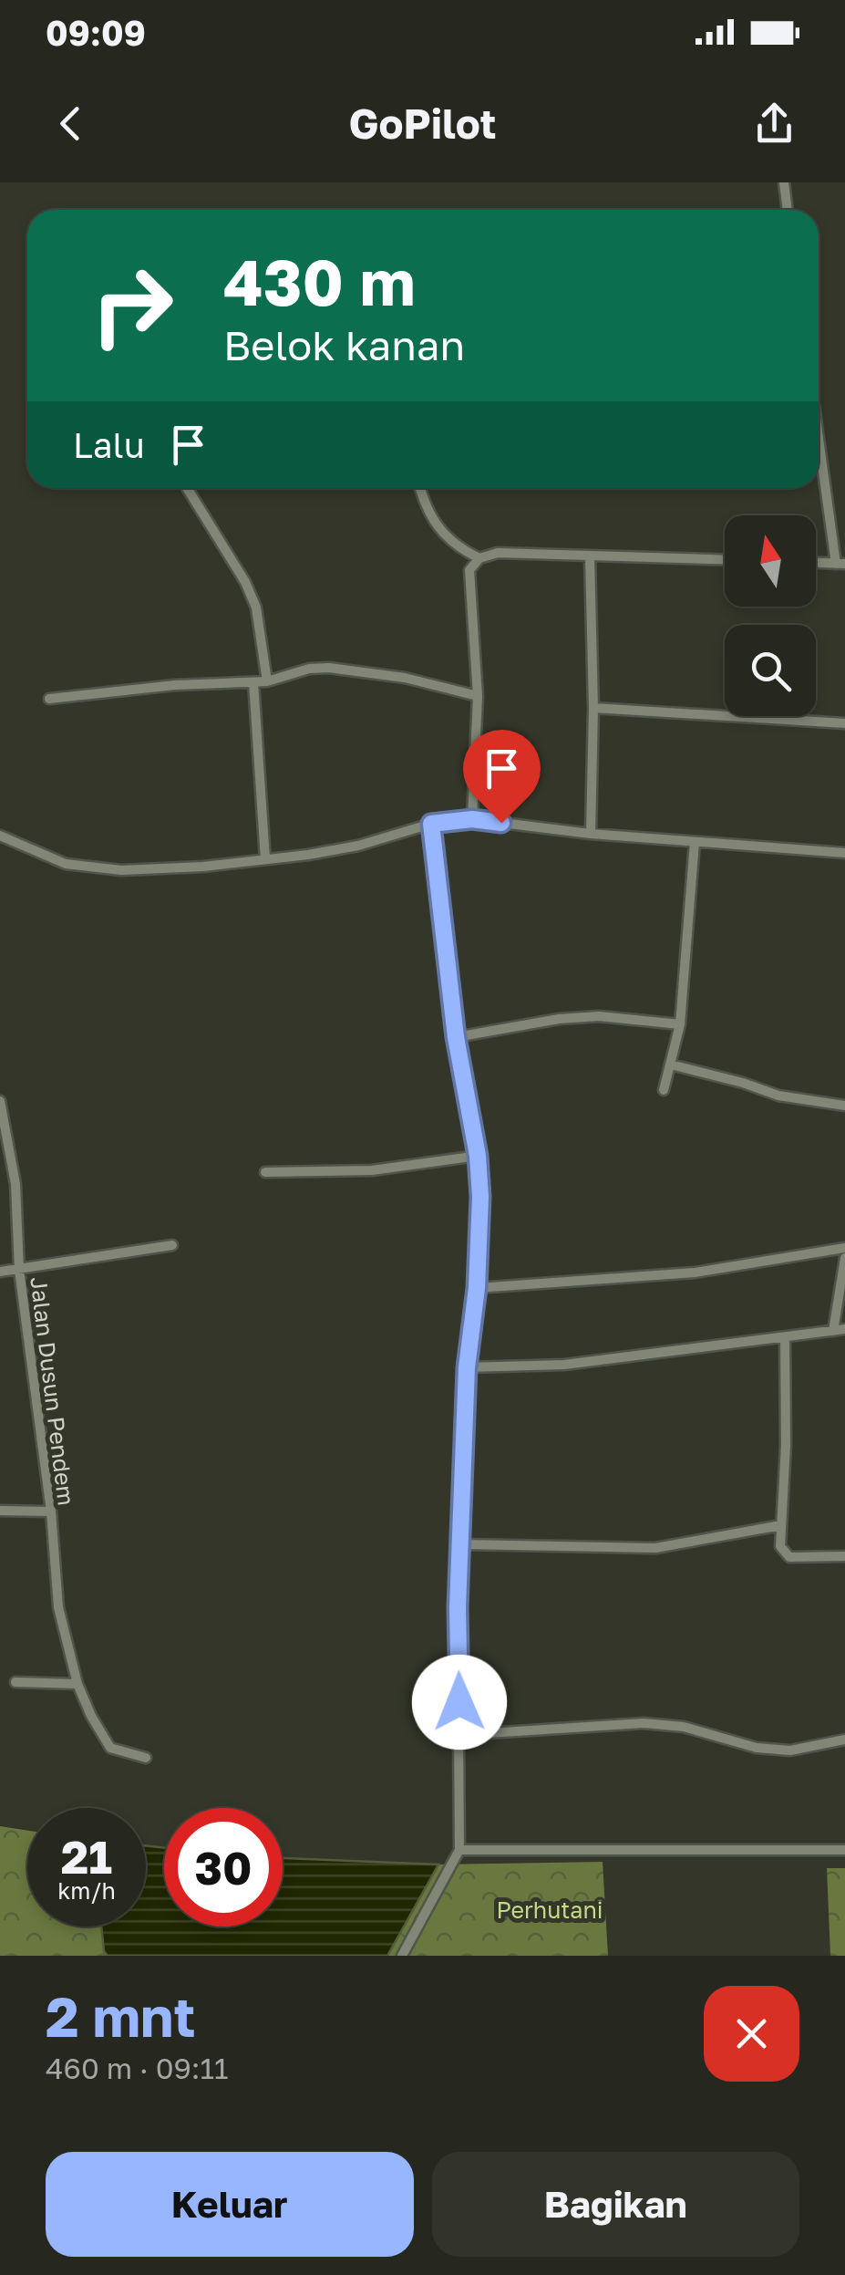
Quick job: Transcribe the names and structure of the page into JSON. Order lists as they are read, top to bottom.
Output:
{
  "streets": {
    "street": ["Jalan Dusun Pendem"]
  },
  "parks": ["Perhutani"],
  "north": "top",
  "page": {
    "status": "09:09",
    "header": "GoPilot",
    "turn": ["430 m", "Belok kanan"],
    "then": "Lalu",
    "speed": "21 km/h",
    "limit": "30",
    "heading": ["2 mnt", "460 m · 09:11"],
    "buttons": ["Keluar", "Bagikan"]
  }
}
